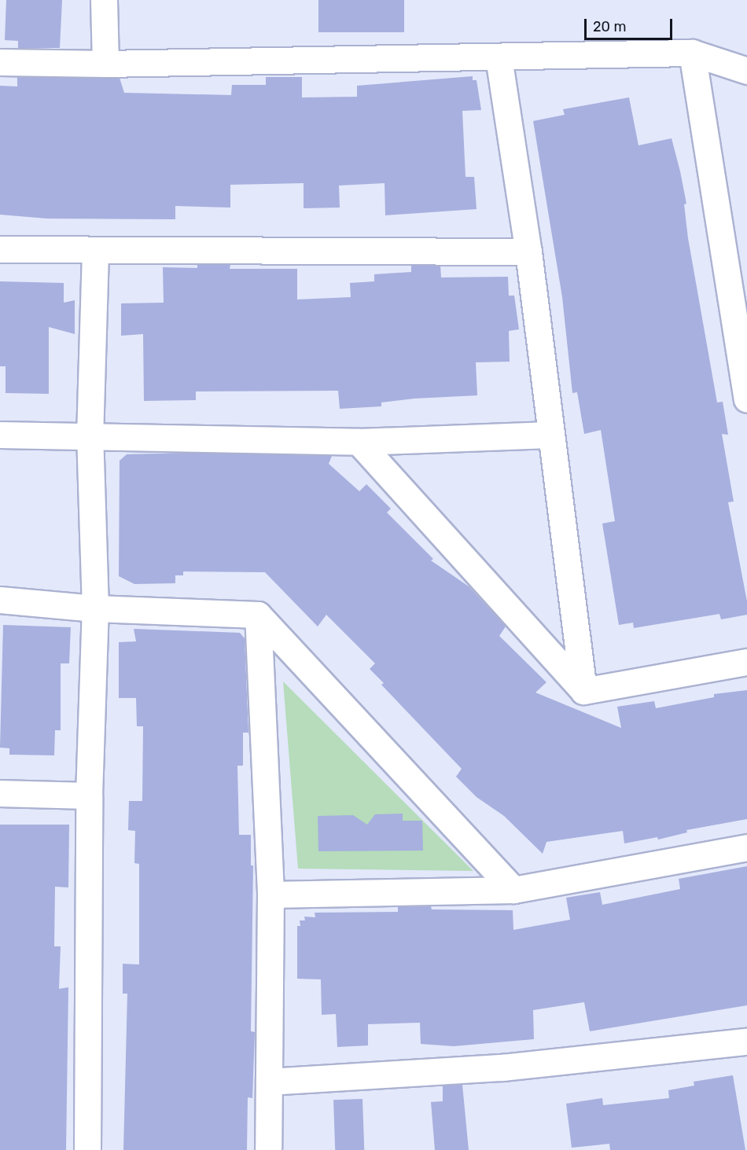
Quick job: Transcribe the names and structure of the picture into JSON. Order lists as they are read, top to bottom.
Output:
{
  "scale_bar": "20 m"
}
